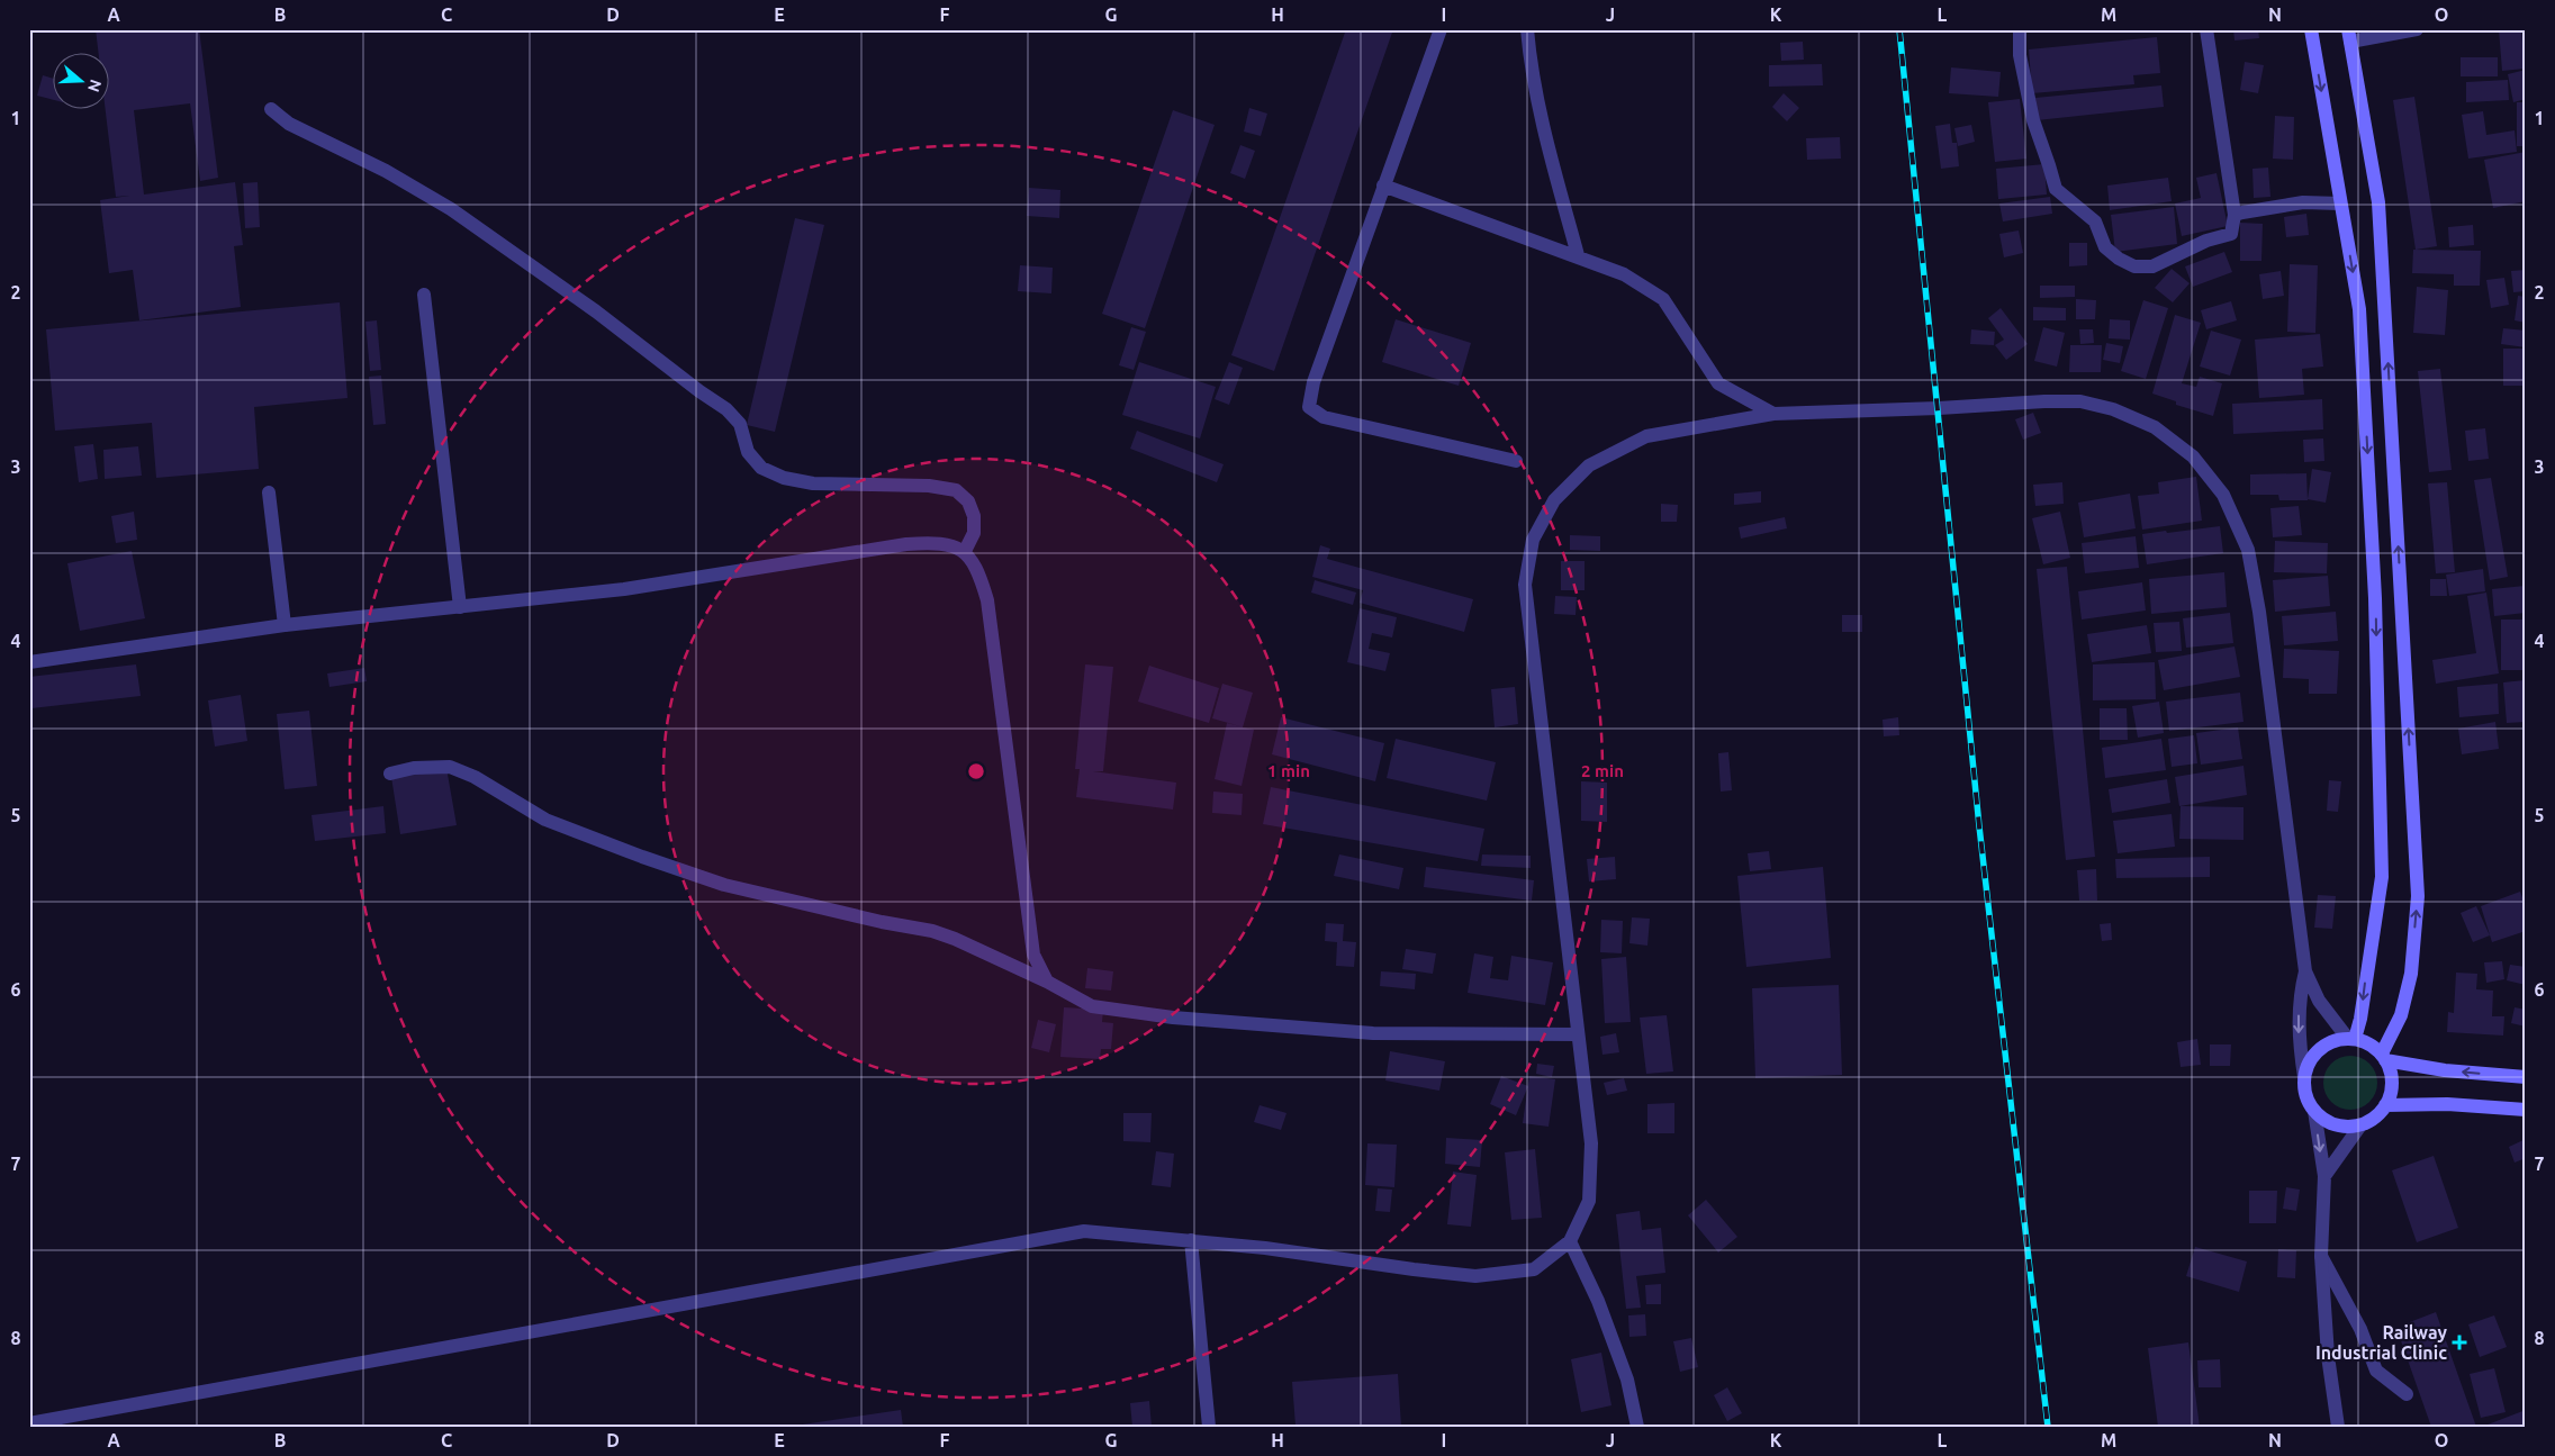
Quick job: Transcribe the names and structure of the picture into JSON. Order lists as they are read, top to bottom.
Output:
{
  "places": {
    "health": ["Railway Industrial Clinic"]
  },
  "north": "right",
  "grid": {
    "columns": [
      "A",
      "B",
      "C",
      "D",
      "E",
      "F",
      "G",
      "H",
      "I",
      "J",
      "K",
      "L",
      "M",
      "N",
      "O"
    ],
    "rows": [
      "1",
      "2",
      "3",
      "4",
      "5",
      "6",
      "7",
      "8"
    ]
  },
  "rings": ["1 min", "2 min"]
}
